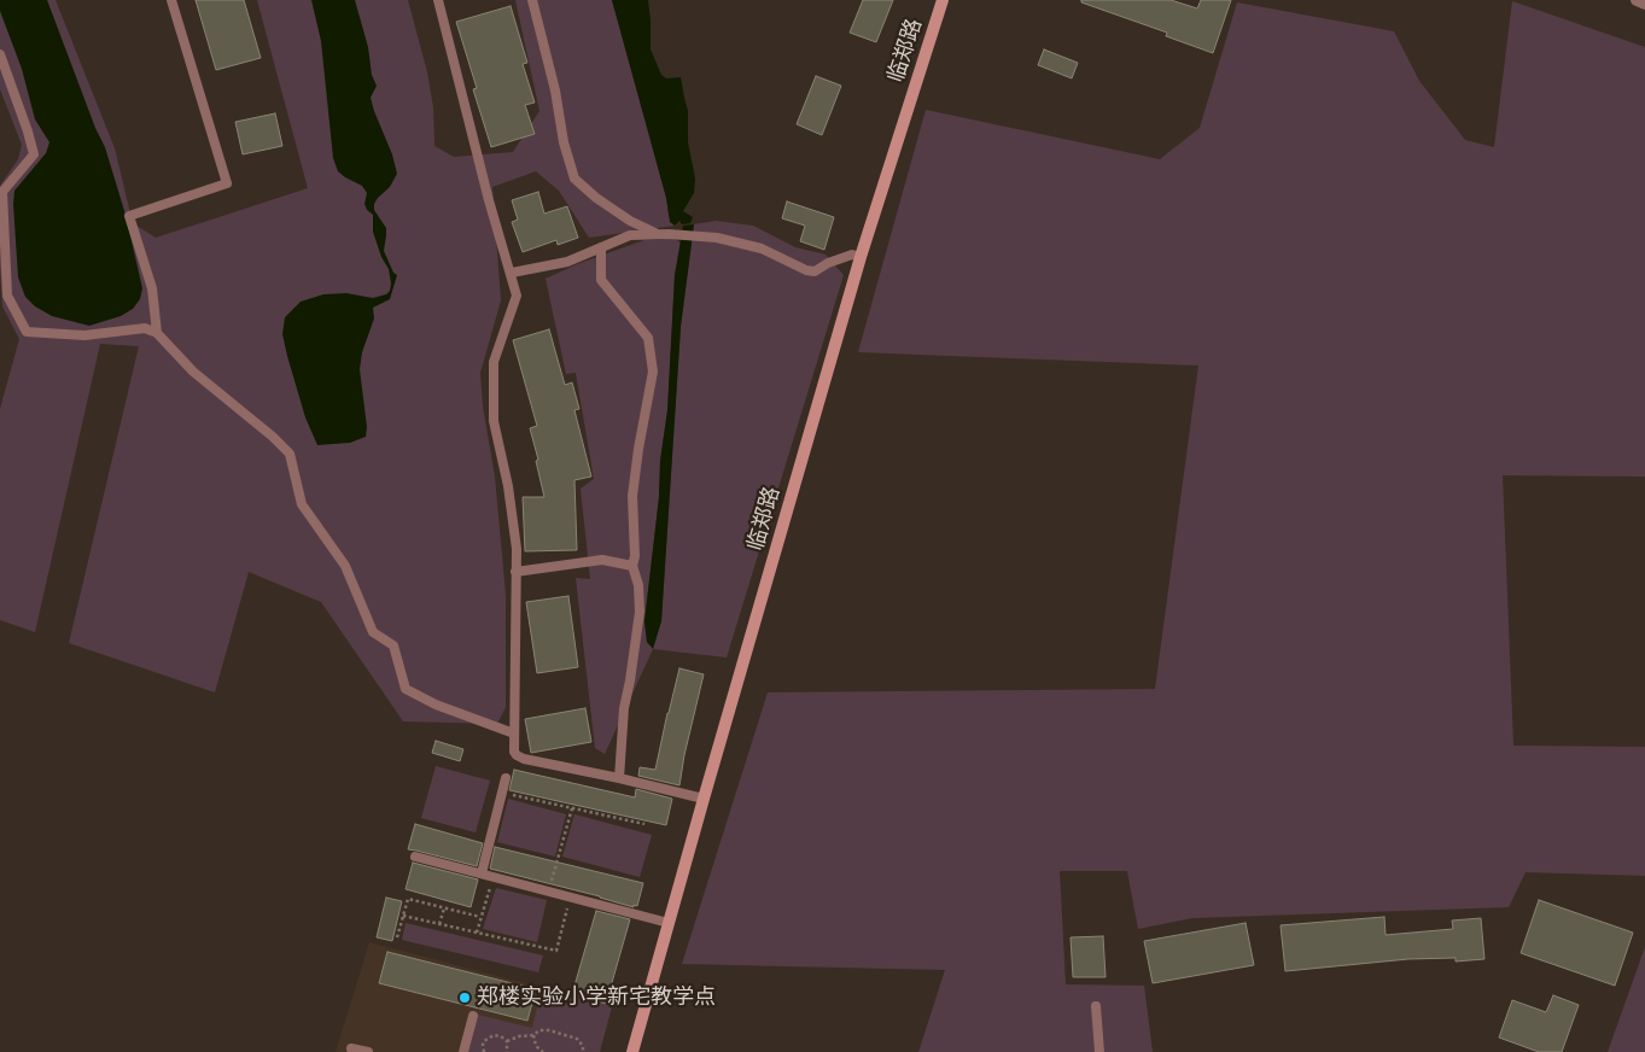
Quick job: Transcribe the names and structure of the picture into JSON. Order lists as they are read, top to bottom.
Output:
{
  "streets": {
    "main road": ["临郑路"]
  },
  "places": ["郑楼实验小学新宅教学点"]
}
